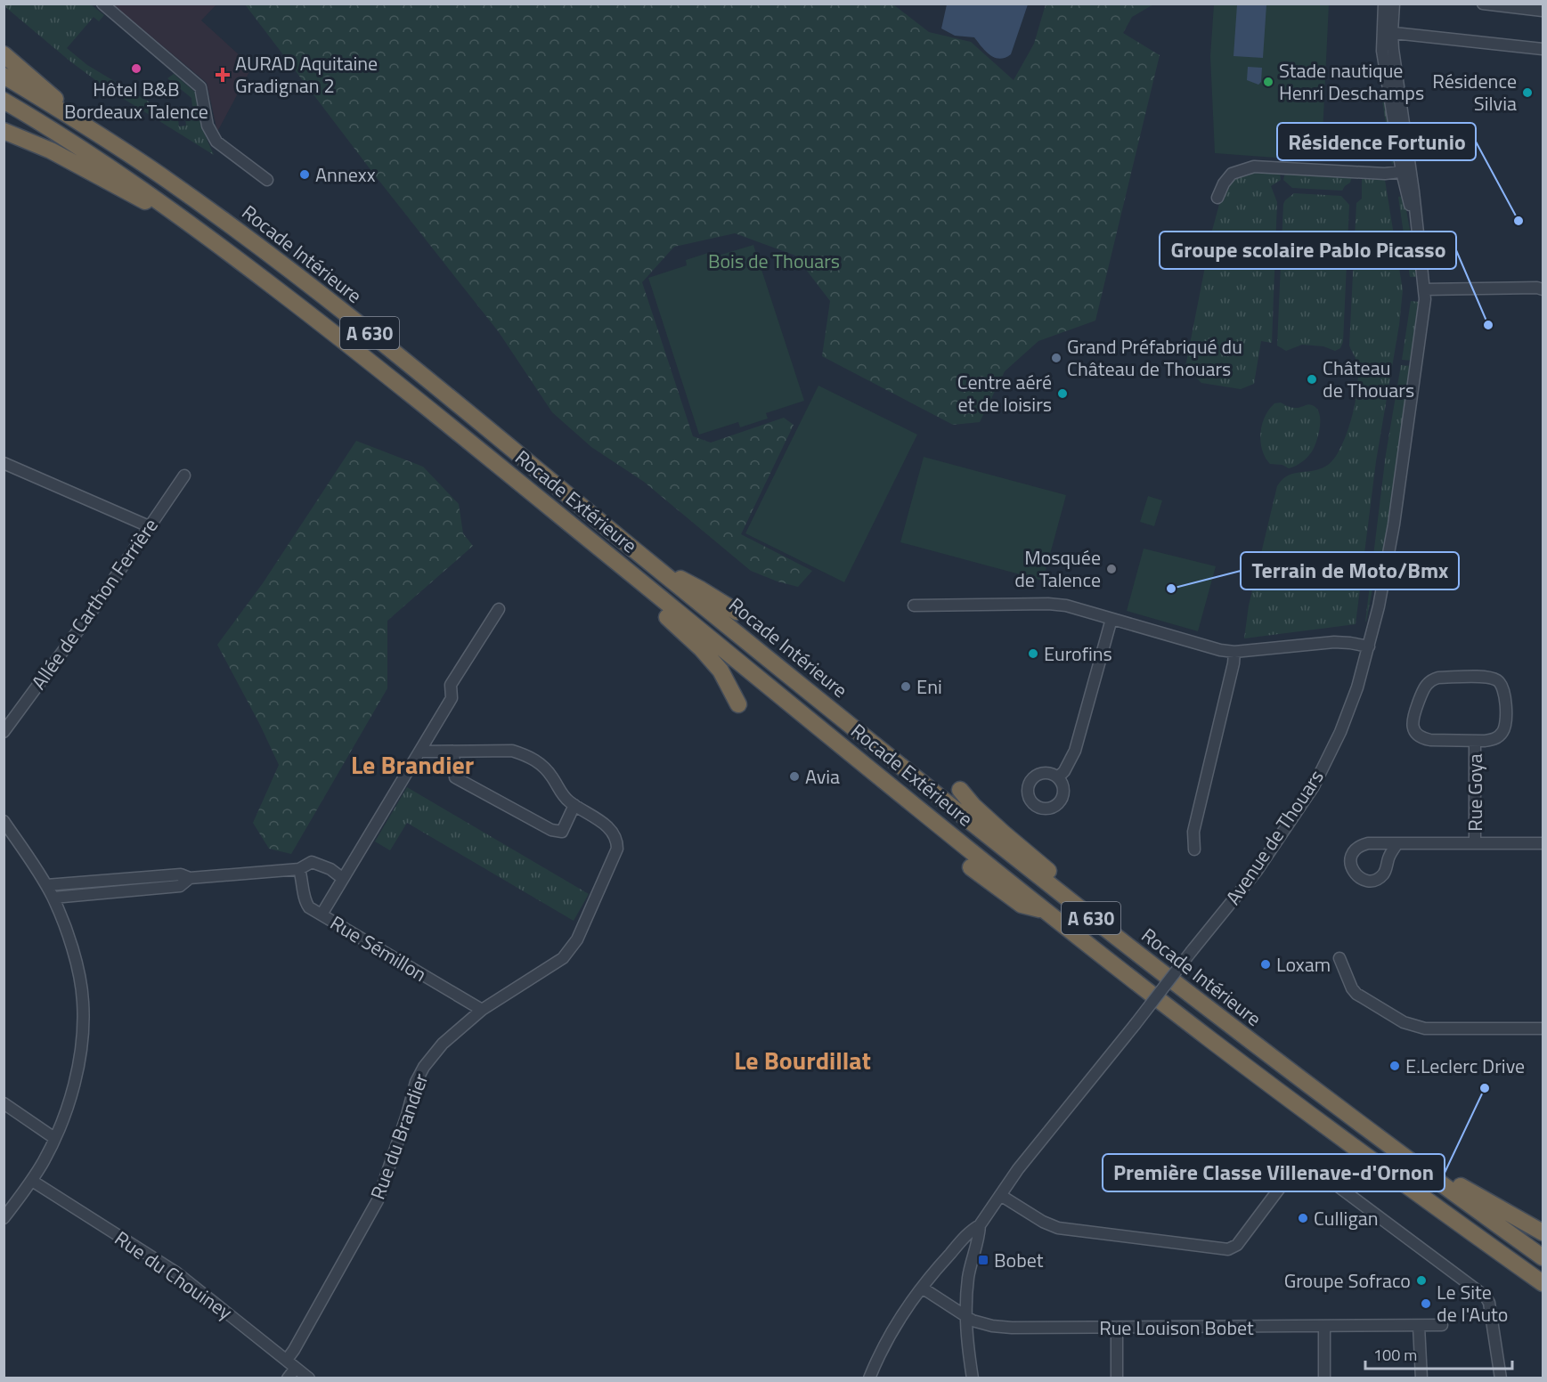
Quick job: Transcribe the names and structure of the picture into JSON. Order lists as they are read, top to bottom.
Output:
{
  "streets": {
    "highway": ["Rocade Intérieure", "A 630", "Rocade Extérieure"],
    "street": [
      "Allée de Carthon Ferrière",
      "Rue Goya",
      "Avenue de Thouars",
      "Rue Sémillon",
      "Rue du Brandier",
      "Rue du Chouiney",
      "Rue Louison Bobet"
    ]
  },
  "crossings": [
    ["Avenue de Thouars", "Rue Louison Bobet"],
    ["Rue Sémillon", "Rue du Brandier"],
    ["Rue du Brandier", "Rue du Chouiney"]
  ],
  "districts": ["Le Brandier", "Le Bourdillat"],
  "parks": ["Bois de Thouars"],
  "places": {
    "other": [
      "Hôtel B&B Bordeaux Talence",
      "Stade nautique Henri Deschamps",
      "Résidence Silvia",
      "Annexx",
      "Résidence Fortunio",
      "Groupe scolaire Pablo Picasso",
      "Grand Préfabriqué du Château de Thouars",
      "Château de Thouars",
      "Centre aéré et de loisirs",
      "Mosquée de Talence",
      "Terrain de Moto/Bmx",
      "Eurofins",
      "Eni",
      "Avia",
      "Loxam",
      "E.Leclerc Drive",
      "Première Classe Villenave-d'Ornon",
      "Culligan",
      "Groupe Sofraco",
      "Le Site de l'Auto"
    ],
    "health": ["AURAD Aquitaine Gradignan 2"],
    "transit": ["Bobet"]
  },
  "scale_bar": "100 m"
}
